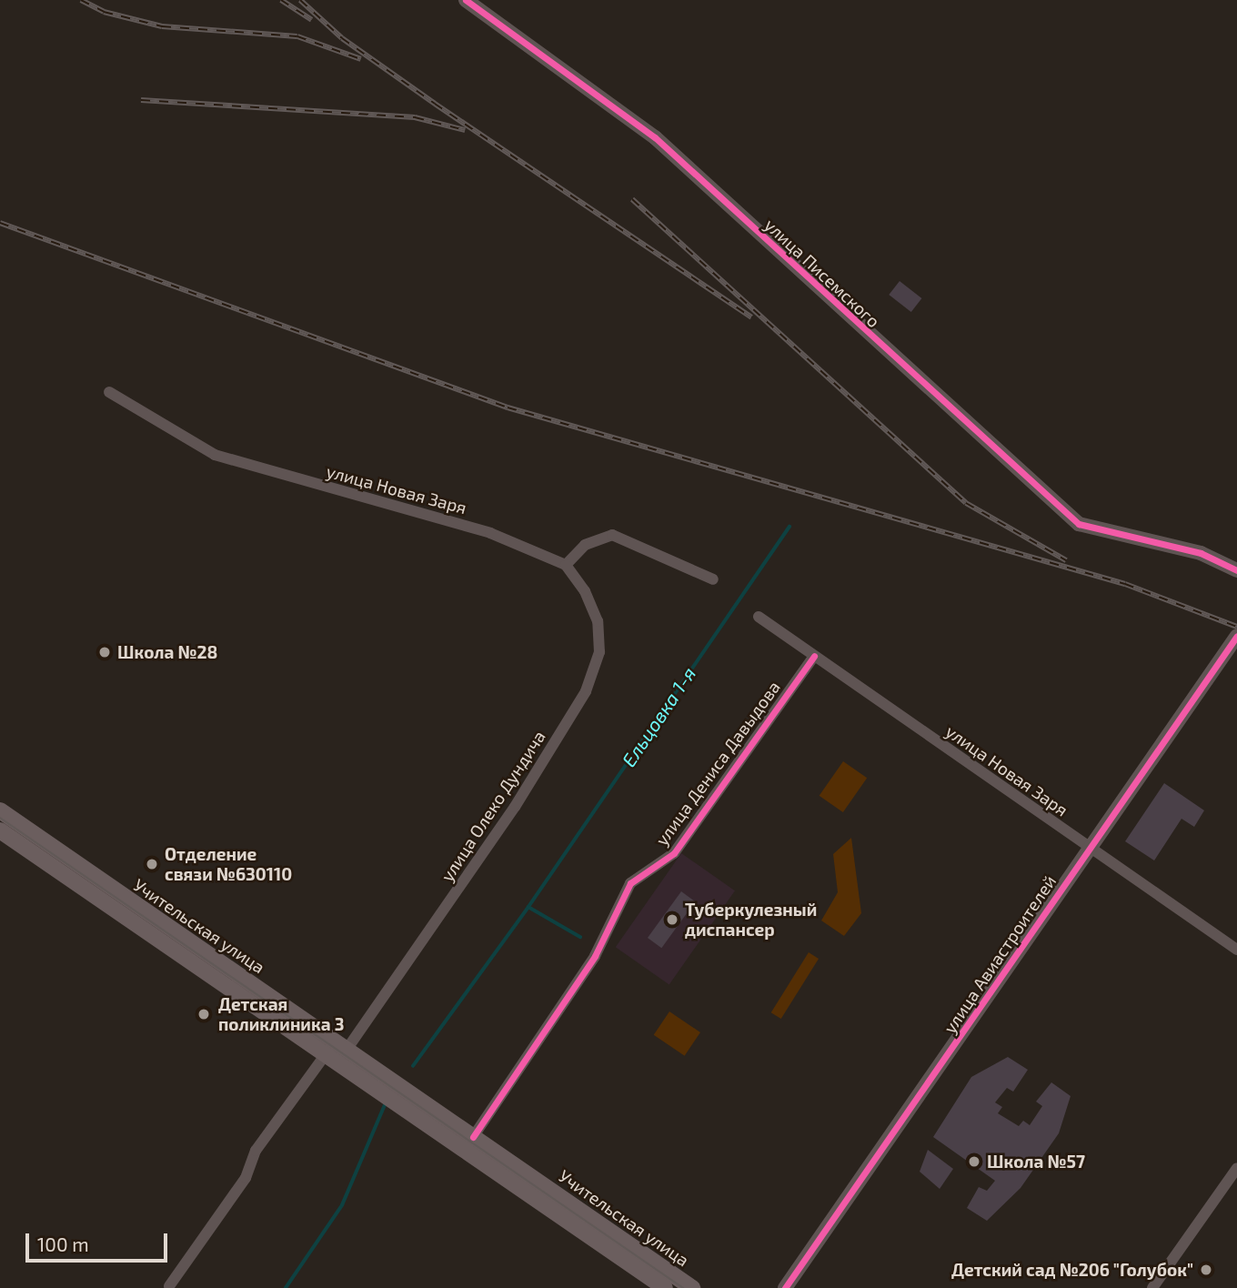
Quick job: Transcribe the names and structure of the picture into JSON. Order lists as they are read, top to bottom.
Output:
{
  "streets": {
    "main road": ["Учительская улица"],
    "street": [
      "улица Писемского",
      "улица Новая Заря",
      "улица Дениса Давыдова",
      "улица Олеко Дундича",
      "улица Авиастроителей"
    ]
  },
  "crossings": [
    ["улица Новая Заря", "улица Дениса Давыдова"],
    ["улица Новая Заря", "улица Олеко Дундича"],
    ["улица Новая Заря", "улица Авиастроителей"],
    ["улица Дениса Давыдова", "Учительская улица"],
    ["улица Олеко Дундича", "Учительская улица"]
  ],
  "water": ["Ельцовка 1-я"],
  "places": [
    "Школа №28",
    "Отделение связи №630110",
    "Туберкулезный диспансер",
    "Детская поликлиника 3",
    "Школа №57",
    "Детский сад №206 \"Голубок\""
  ],
  "scale_bar": "100 m"
}
